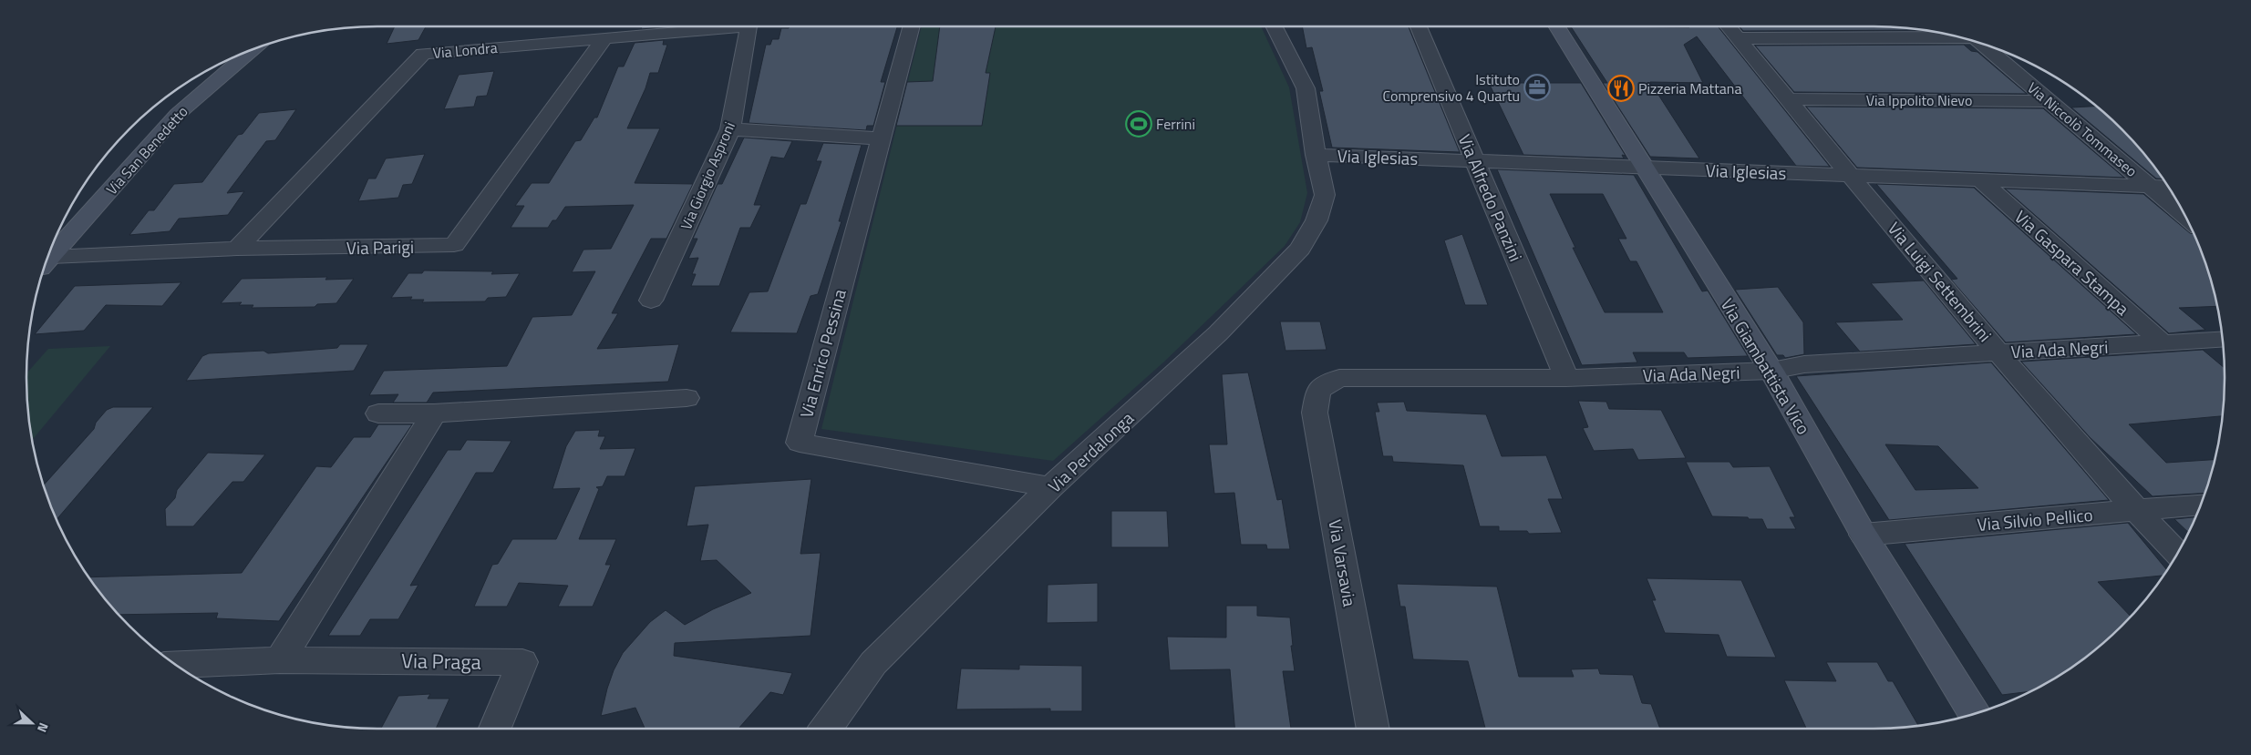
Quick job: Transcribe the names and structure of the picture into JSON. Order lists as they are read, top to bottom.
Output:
{
  "streets": {
    "street": [
      "Via Londra",
      "Via Ippolito Nievo",
      "Via Niccolò Tommaseo",
      "Via San Benedetto",
      "Via Iglesias",
      "Via Giorgio Asproni",
      "Via Alfredo Panzini",
      "Via Parigi",
      "Via Gaspara Stampa",
      "Via Luigi Settembrini",
      "Via Ada Negri",
      "Via Enrico Pessina",
      "Via Giambattista Vico",
      "Via Perdalonga",
      "Via Silvio Pellico",
      "Via Varsavia",
      "Via Praga"
    ]
  },
  "crossings": [
    ["Via Londra", "Via Parigi"],
    ["Via Ippolito Nievo", "Via Niccolò Tommaseo"],
    ["Via Ippolito Nievo", "Via Luigi Settembrini"],
    ["Via Niccolò Tommaseo", "Via Iglesias"],
    ["Via San Benedetto", "Via Parigi"],
    ["Via Iglesias", "Via Alfredo Panzini"],
    ["Via Iglesias", "Via Gaspara Stampa"],
    ["Via Iglesias", "Via Luigi Settembrini"],
    ["Via Iglesias", "Via Giambattista Vico"],
    ["Via Iglesias", "Via Perdalonga"],
    ["Via Alfredo Panzini", "Via Ada Negri"],
    ["Via Gaspara Stampa", "Via Ada Negri"],
    ["Via Luigi Settembrini", "Via Ada Negri"],
    ["Via Luigi Settembrini", "Via Silvio Pellico"],
    ["Via Ada Negri", "Via Giambattista Vico"],
    ["Via Ada Negri", "Via Varsavia"],
    ["Via Enrico Pessina", "Via Perdalonga"],
    ["Via Giambattista Vico", "Via Silvio Pellico"]
  ],
  "places": {
    "office": ["Istituto Comprensivo 4 Quartu"],
    "restaurant": ["Pizzeria Mattana"],
    "sports": ["Ferrini"]
  },
  "north": "right"
}
